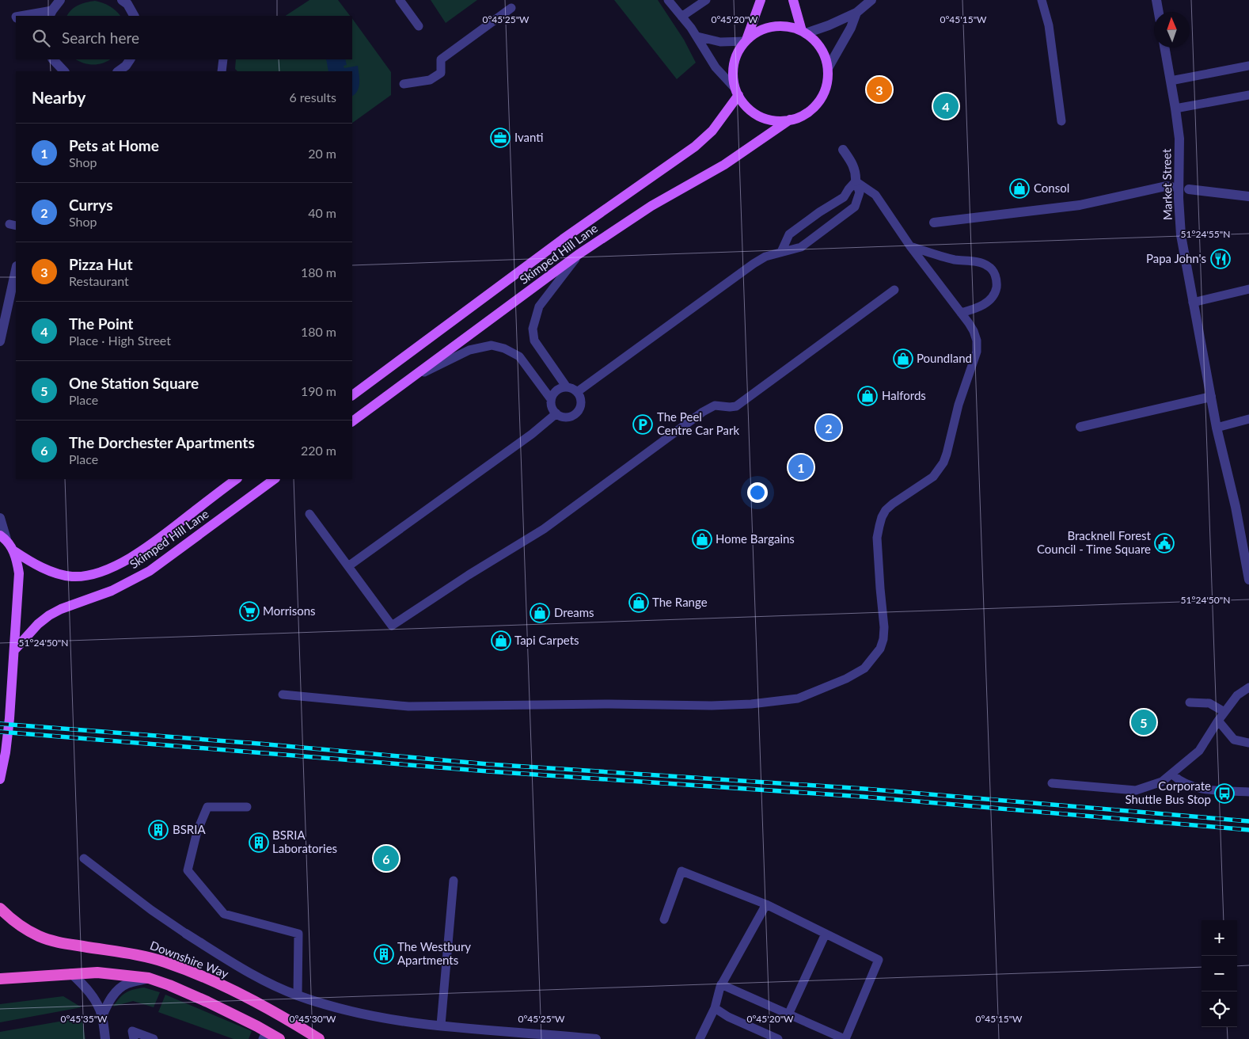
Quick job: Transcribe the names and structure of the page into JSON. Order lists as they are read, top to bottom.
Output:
{
  "streets": {
    "highway": ["Downshire Way"],
    "main road": ["Skimped Hill Lane"],
    "street": ["Market Street"]
  },
  "places": {
    "office": ["Ivanti"],
    "shop": [
      "Consol",
      "Poundland",
      "Halfords",
      "Home Bargains",
      "The Range",
      "Dreams",
      "Tapi Carpets"
    ],
    "restaurant": ["Papa John's"],
    "parking": ["The Peel Centre Car Park"],
    "public building": ["Bracknell Forest Council - Time Square"],
    "supermarket": ["Morrisons"],
    "bus stop": ["Corporate Shuttle Bus Stop"],
    "building": ["BSRIA", "BSRIA Laboratories", "The Westbury Apartments"]
  },
  "north": "top",
  "page": {
    "search": "Search here",
    "heading": ["Nearby", "6 results"],
    "pins": [
      "3",
      "4",
      "2",
      "1",
      "5",
      "6"
    ],
    "list": [
      {
        "mark": "1",
        "name": "Pets at Home",
        "note": "Shop",
        "value": "20 m"
      },
      {
        "mark": "2",
        "name": "Currys",
        "note": "Shop",
        "value": "40 m"
      },
      {
        "mark": "3",
        "name": "Pizza Hut",
        "note": "Restaurant",
        "value": "180 m"
      },
      {
        "mark": "4",
        "name": "The Point",
        "note": "Place · High Street",
        "value": "180 m"
      },
      {
        "mark": "5",
        "name": "One Station Square",
        "note": "Place",
        "value": "190 m"
      },
      {
        "mark": "6",
        "name": "The Dorchester Apartments",
        "note": "Place",
        "value": "220 m"
      }
    ],
    "map_buttons": ["+", "−"]
  },
  "coordinates": [
    "0°45'25\"W",
    "0°45'20\"W",
    "0°45'15\"W",
    "51°24'55\"N",
    "51°24'50\"N",
    "0°45'35\"W",
    "0°45'30\"W"
  ]
}
